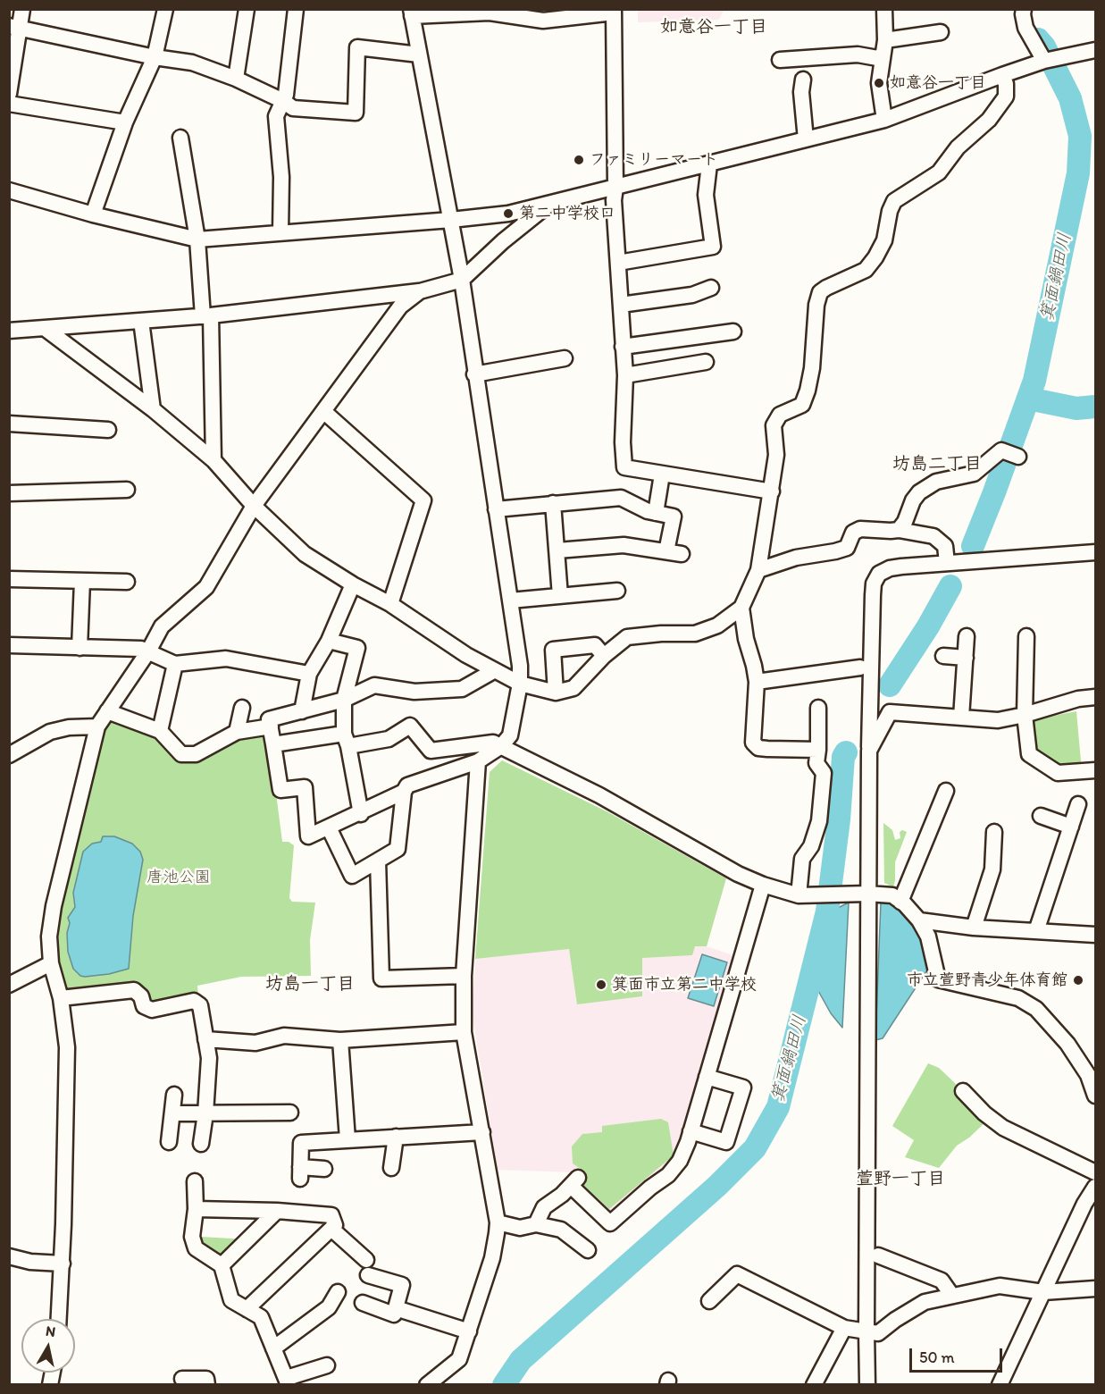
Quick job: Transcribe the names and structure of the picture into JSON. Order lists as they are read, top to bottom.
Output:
{
  "districts": [
    "如意谷一丁目",
    "坊島二丁目",
    "坊島一丁目",
    "萱野一丁目"
  ],
  "water": ["箕面鍋田川"],
  "parks": ["唐池公園"],
  "places": [
    "如意谷一丁目",
    "ファミリーマート",
    "第二中学校口",
    "市立萱野青少年体育館",
    "箕面市立第二中学校"
  ],
  "scale_bar": "50 m",
  "north": "top"
}
